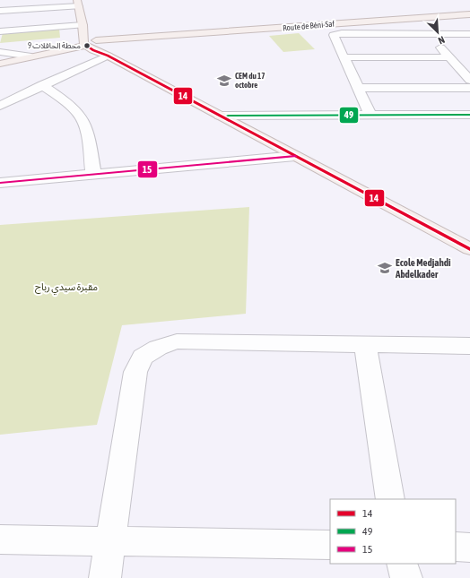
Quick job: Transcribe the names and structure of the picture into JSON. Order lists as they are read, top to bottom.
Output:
{
  "streets": {
    "main road": ["Route de Béni-Saf"]
  },
  "parks": ["مقبرة سيدي رباح"],
  "places": {
    "other": ["محطة الحافلات 9"],
    "school or university": ["CEM du 17 octobre", "Ecole Medjahdi Abdelkader"]
  },
  "lines": ["transit line 14", "transit line 49", "transit line 15"],
  "legend": ["14", "49", "15"],
  "north": "bottom right"
}
